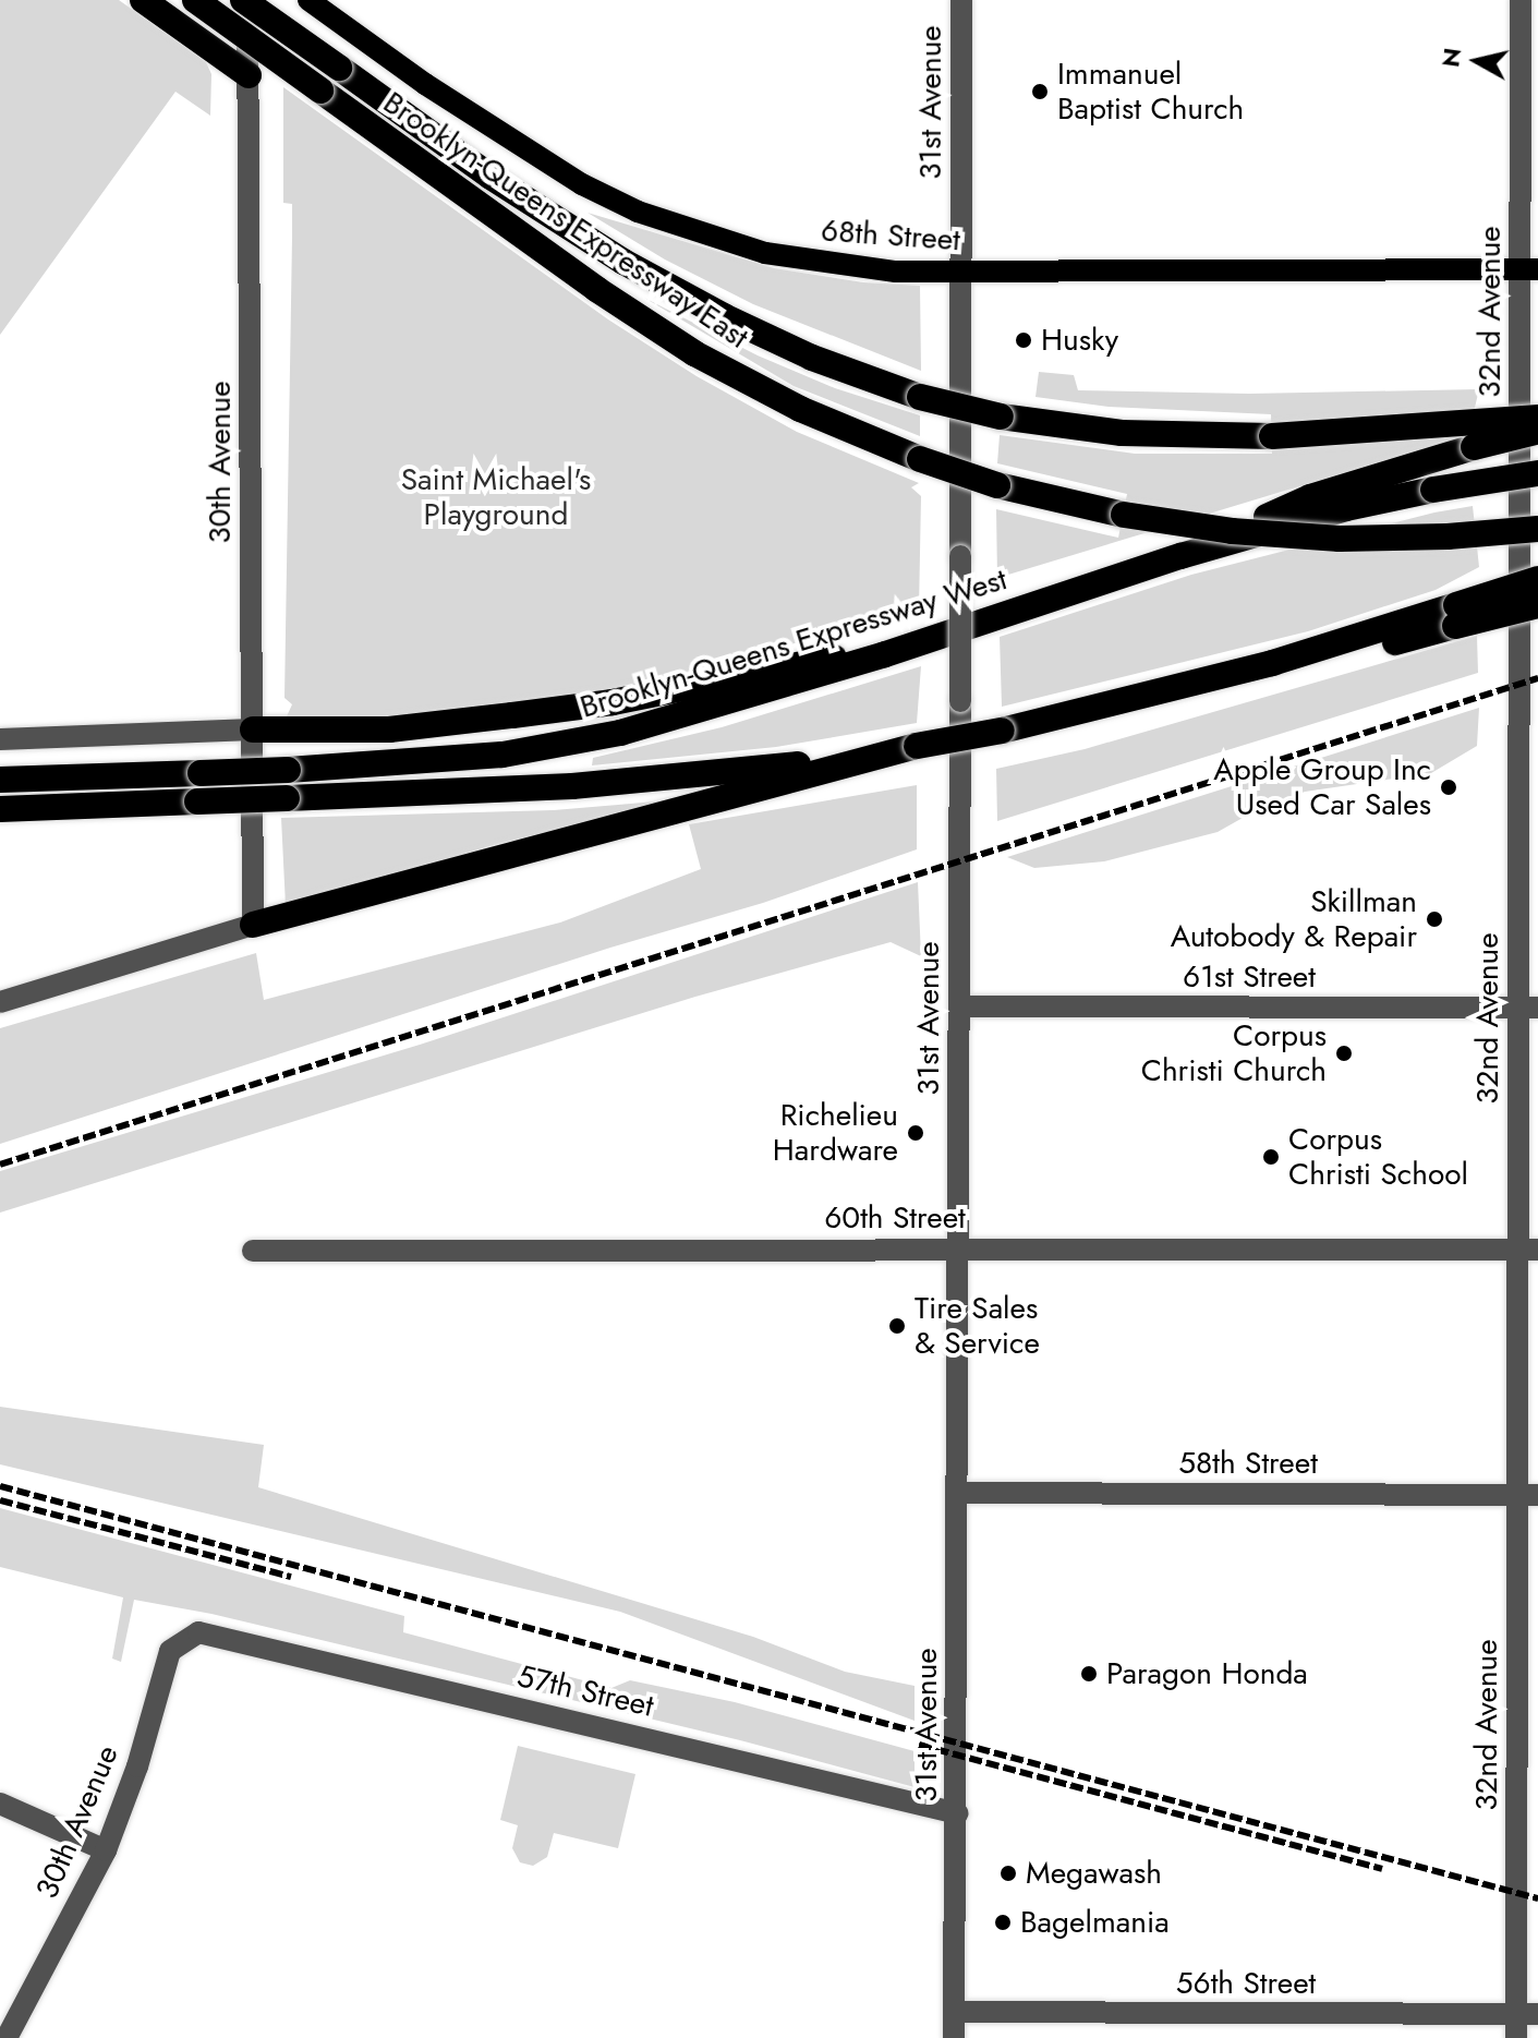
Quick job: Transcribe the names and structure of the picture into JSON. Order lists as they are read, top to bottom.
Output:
{
  "streets": {
    "highway": ["Brooklyn-Queens Expressway East", "Brooklyn-Queens Expressway West"],
    "main road": ["68th Street"],
    "street": [
      "31st Avenue",
      "32nd Avenue",
      "30th Avenue",
      "61st Street",
      "60th Street",
      "58th Street",
      "57th Street",
      "56th Street"
    ]
  },
  "crossings": [
    ["31st Avenue", "68th Street"],
    ["31st Avenue", "61st Street"],
    ["31st Avenue", "60th Street"],
    ["31st Avenue", "58th Street"],
    ["31st Avenue", "57th Street"],
    ["31st Avenue", "56th Street"],
    ["Brooklyn-Queens Expressway East", "30th Avenue"],
    ["68th Street", "32nd Avenue"],
    ["32nd Avenue", "61st Street"],
    ["32nd Avenue", "60th Street"],
    ["32nd Avenue", "58th Street"],
    ["32nd Avenue", "56th Street"],
    ["30th Avenue", "57th Street"]
  ],
  "parks": ["Saint Michael's Playground"],
  "places": [
    "Immanuel Baptist Church",
    "Husky",
    "Apple Group Inc Used Car Sales",
    "Skillman Autobody & Repair",
    "Corpus Christi Church",
    "Richelieu Hardware",
    "Corpus Christi School",
    "Tire Sales & Service",
    "Paragon Honda",
    "Megawash",
    "Bagelmania"
  ],
  "north": "left"
}
